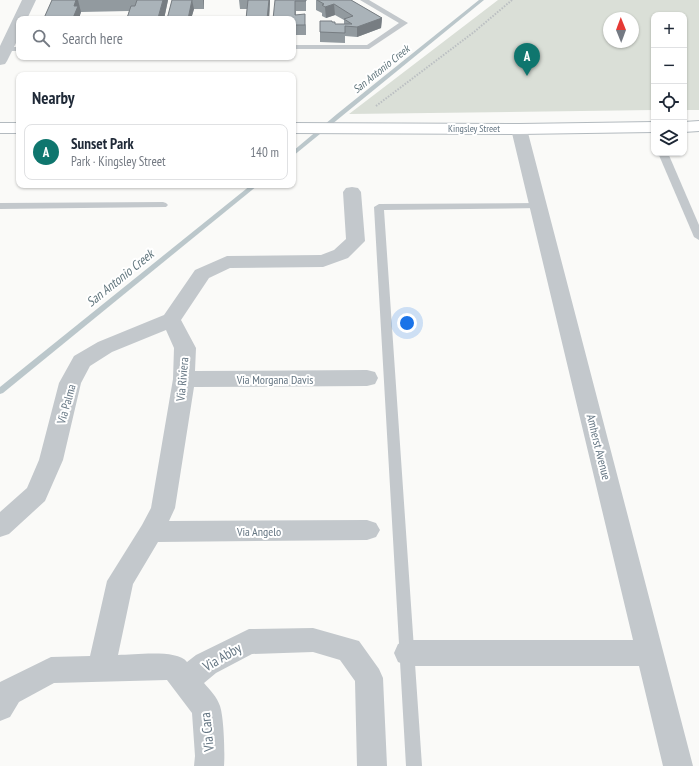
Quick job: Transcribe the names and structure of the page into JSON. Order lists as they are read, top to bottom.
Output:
{
  "streets": {
    "main road": ["Kingsley Street"],
    "street": [
      "Via Riviera",
      "Via Morgana Davis",
      "Via Palma",
      "Amherst Avenue",
      "Via Angelo",
      "Via Abby",
      "Via Cara"
    ]
  },
  "crossings": [
    ["Kingsley Street", "Amherst Avenue"],
    ["Via Riviera", "Via Morgana Davis"],
    ["Via Riviera", "Via Palma"],
    ["Via Riviera", "Via Angelo"],
    ["Via Abby", "Via Cara"]
  ],
  "water": ["San Antonio Creek"],
  "north": "top",
  "page": {
    "map_buttons": ["+", "−"],
    "search": "Search here",
    "pins": "A",
    "heading": "Nearby",
    "list": [
      {
        "mark": "A",
        "name": "Sunset Park",
        "note": "Park · Kingsley Street",
        "value": "140 m"
      }
    ]
  }
}
